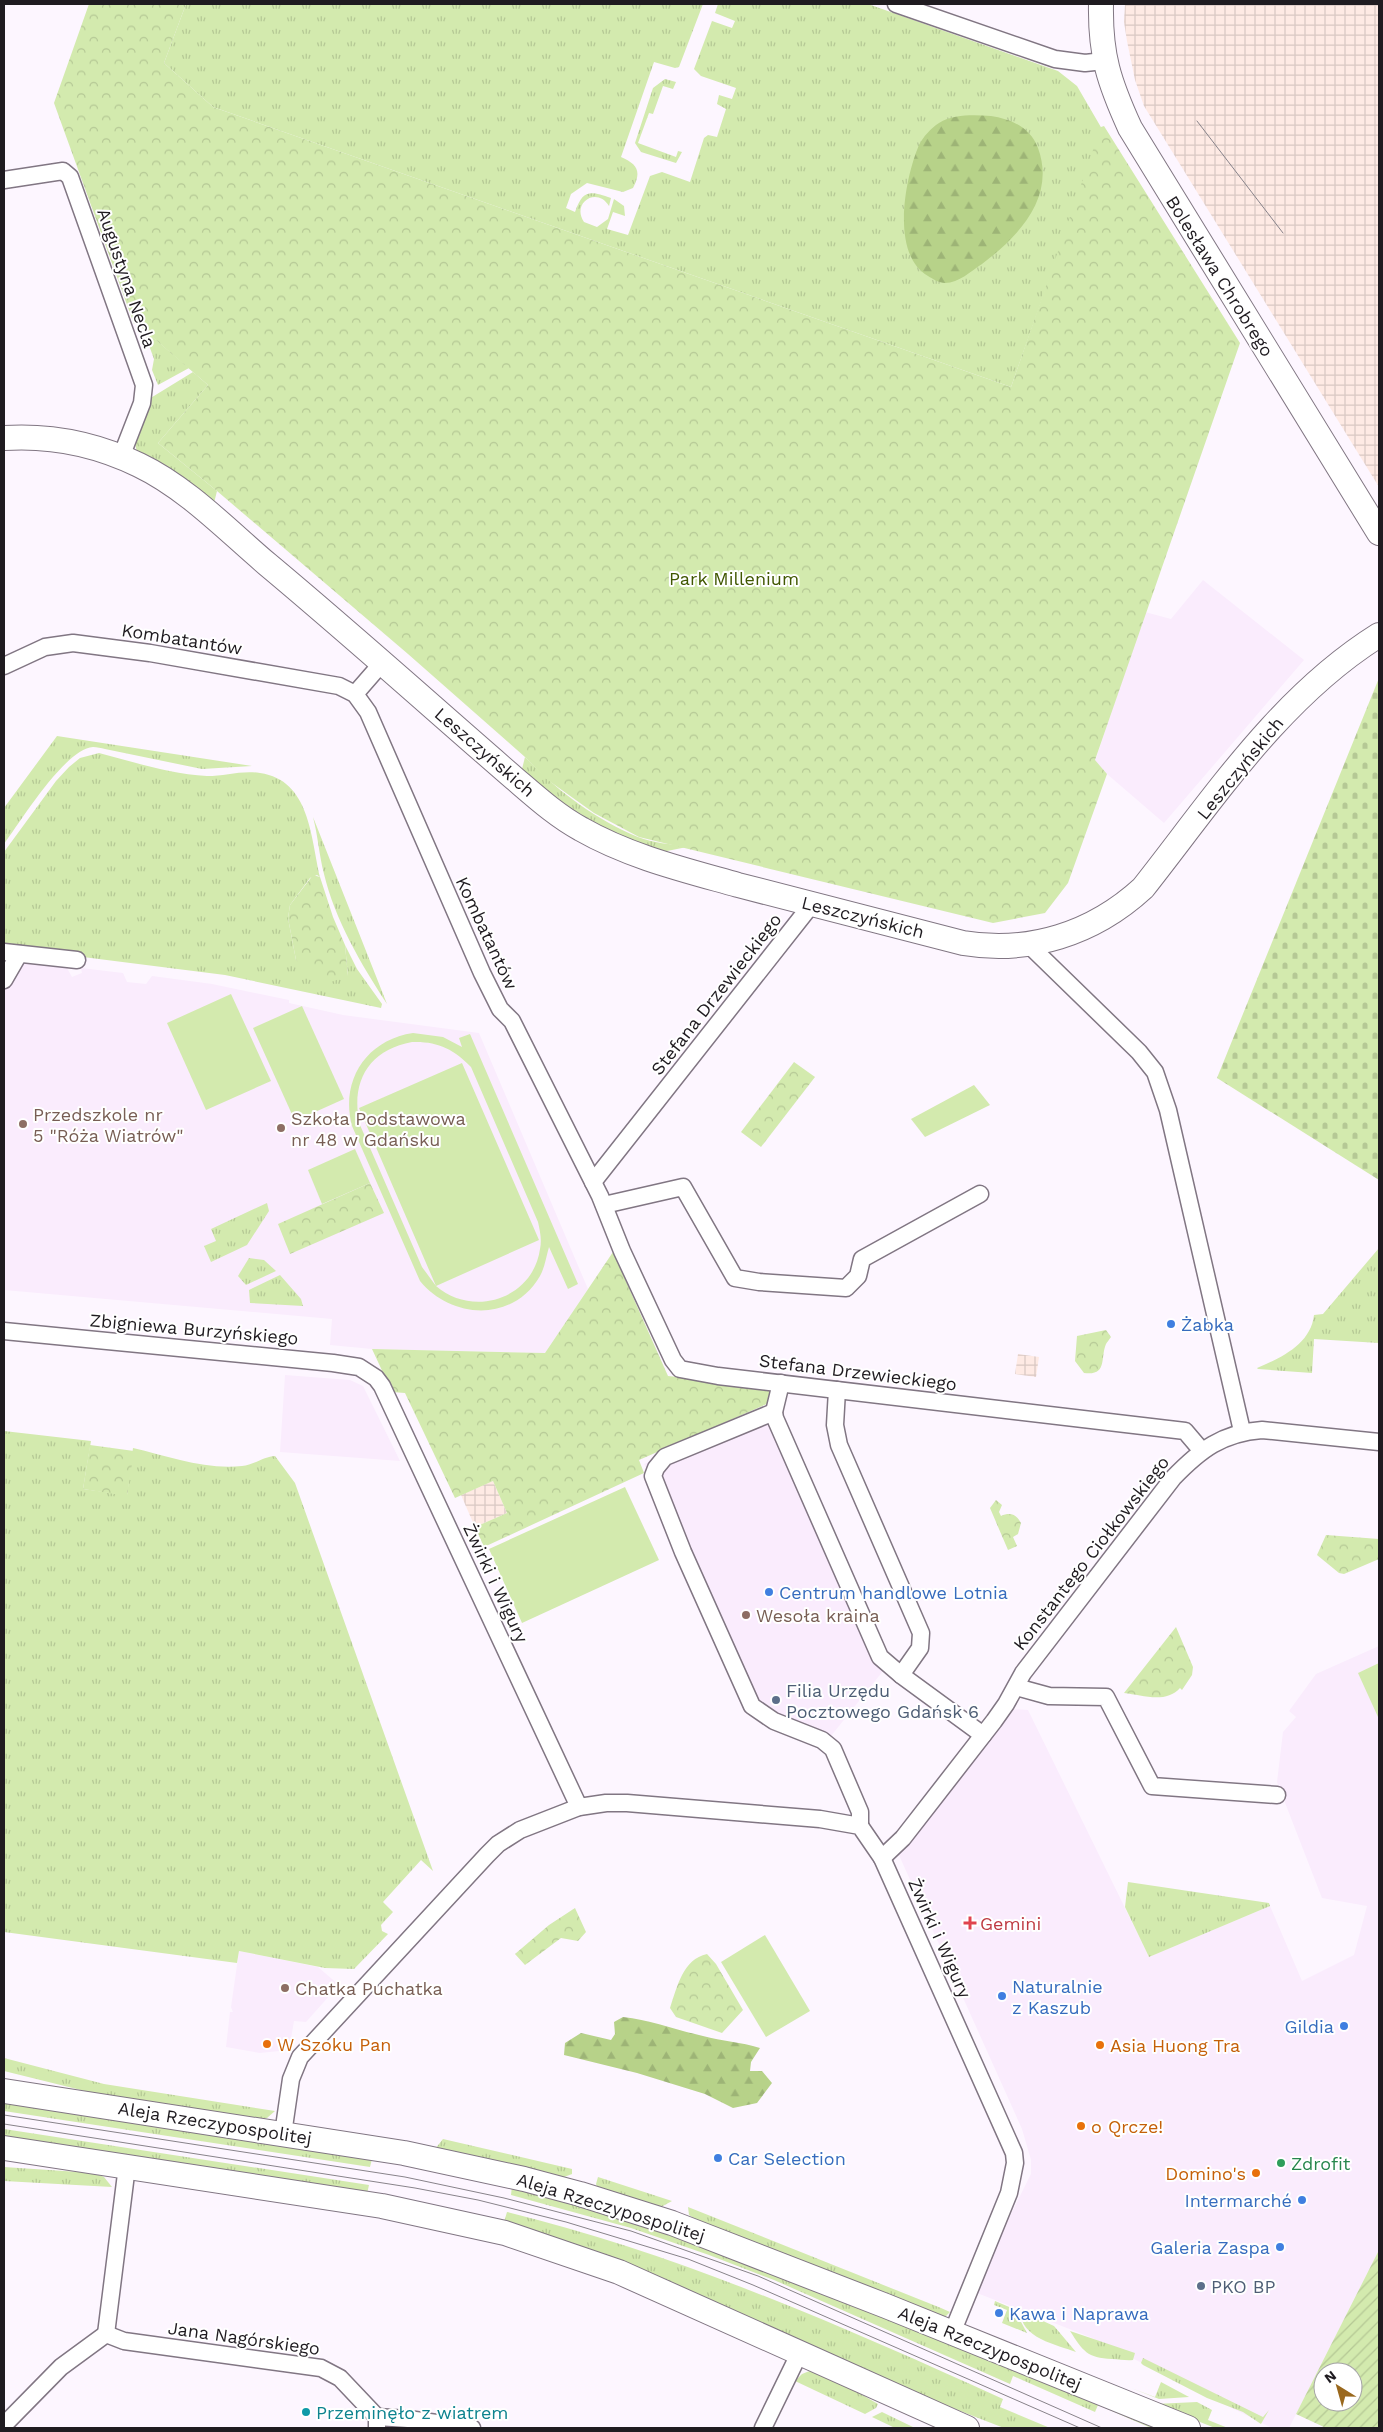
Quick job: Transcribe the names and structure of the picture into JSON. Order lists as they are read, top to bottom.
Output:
{
  "streets": {
    "street": [
      "Bolesława Chrobrego",
      "Augustyna Necla",
      "Kombatantów",
      "Leszczyńskich",
      "Stefana Drzewieckiego",
      "Zbigniewa Burzyńskiego",
      "Konstantego Ciołkowskiego",
      "Żwirki i Wigury",
      "Aleja Rzeczypospolitej",
      "Jana Nagórskiego"
    ]
  },
  "crossings": [
    ["Augustyna Necla", "Leszczyńskich"],
    ["Kombatantów", "Stefana Drzewieckiego"],
    ["Leszczyńskich", "Stefana Drzewieckiego"],
    ["Stefana Drzewieckiego", "Konstantego Ciołkowskiego"],
    ["Zbigniewa Burzyńskiego", "Żwirki i Wigury"],
    ["Konstantego Ciołkowskiego", "Żwirki i Wigury"],
    ["Żwirki i Wigury", "Aleja Rzeczypospolitej"]
  ],
  "parks": ["Park Millenium"],
  "places": {
    "other": [
      "Przedszkole nr 5 \"Róża Wiatrów\"",
      "Szkoła Podstawowa nr 48 w Gdańsku",
      "Żabka",
      "Centrum handlowe Lotnia",
      "Wesoła kraina",
      "Filia Urzędu Pocztowego Gdańsk 6",
      "Chatka Puchatka",
      "Naturalnie z Kaszub",
      "Gildia",
      "W Szoku Pan",
      "Asia Huong Tra",
      "o Qrcze!",
      "Car Selection",
      "Zdrofit",
      "Domino's",
      "Intermarché",
      "Galeria Zaspa",
      "PKO BP",
      "Kawa i Naprawa",
      "Przeminęło z wiatrem"
    ],
    "health": ["Gemini"]
  },
  "north": "top left"
}
